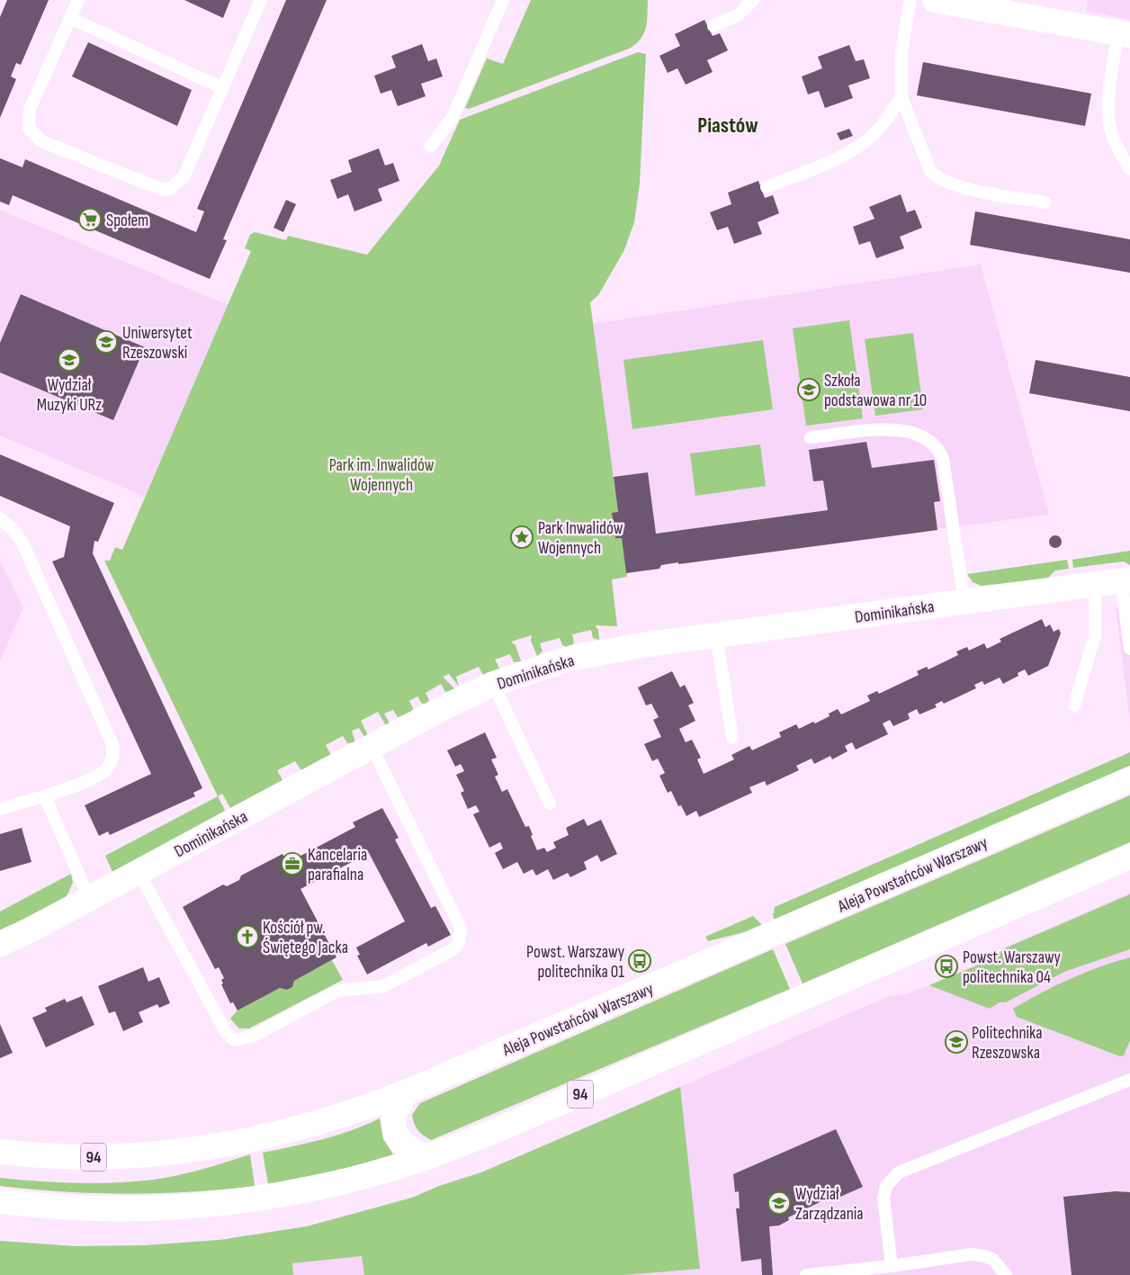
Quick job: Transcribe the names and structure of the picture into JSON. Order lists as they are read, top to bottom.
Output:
{
  "streets": {
    "main road": ["Dominikańska", "Aleja Powstańców Warszawy", "94"]
  },
  "districts": ["Piastów"],
  "parks": ["Park im. Inwalidów Wojennych"],
  "places": {
    "supermarket": ["Społem"],
    "school or university": [
      "Uniwersytet Rzeszowski",
      "Wydział Muzyki URz",
      "Szkoła podstawowa nr 10",
      "Politechnika Rzeszowska",
      "Wydział Zarządzania"
    ],
    "place": ["Park Inwalidów Wojennych"],
    "office": ["Kancelaria parafialna"],
    "church": ["Kościół pw. Świętego Jacka"],
    "bus stop": ["Powst. Warszawy politechnika 01", "Powst. Warszawy politechnika 04"]
  }
}
